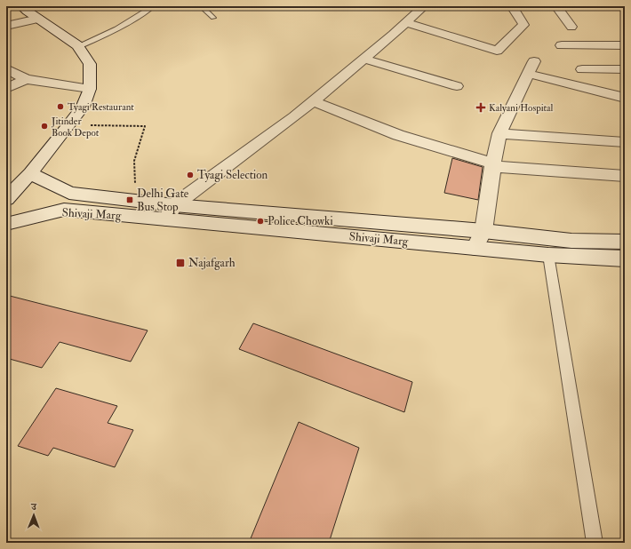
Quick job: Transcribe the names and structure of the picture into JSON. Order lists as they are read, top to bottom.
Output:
{
  "streets": {
    "street": ["Shivaji Marg"]
  },
  "places": {
    "other": [
      "Tyagi Restaurant",
      "Jitinder Book Depot",
      "Tyagi Selection",
      "Police Chowki"
    ],
    "health": ["Kalyani Hospital"],
    "transit": ["Delhi Gate Bus Stop", "Najafgarh"]
  },
  "north": "top"
}
